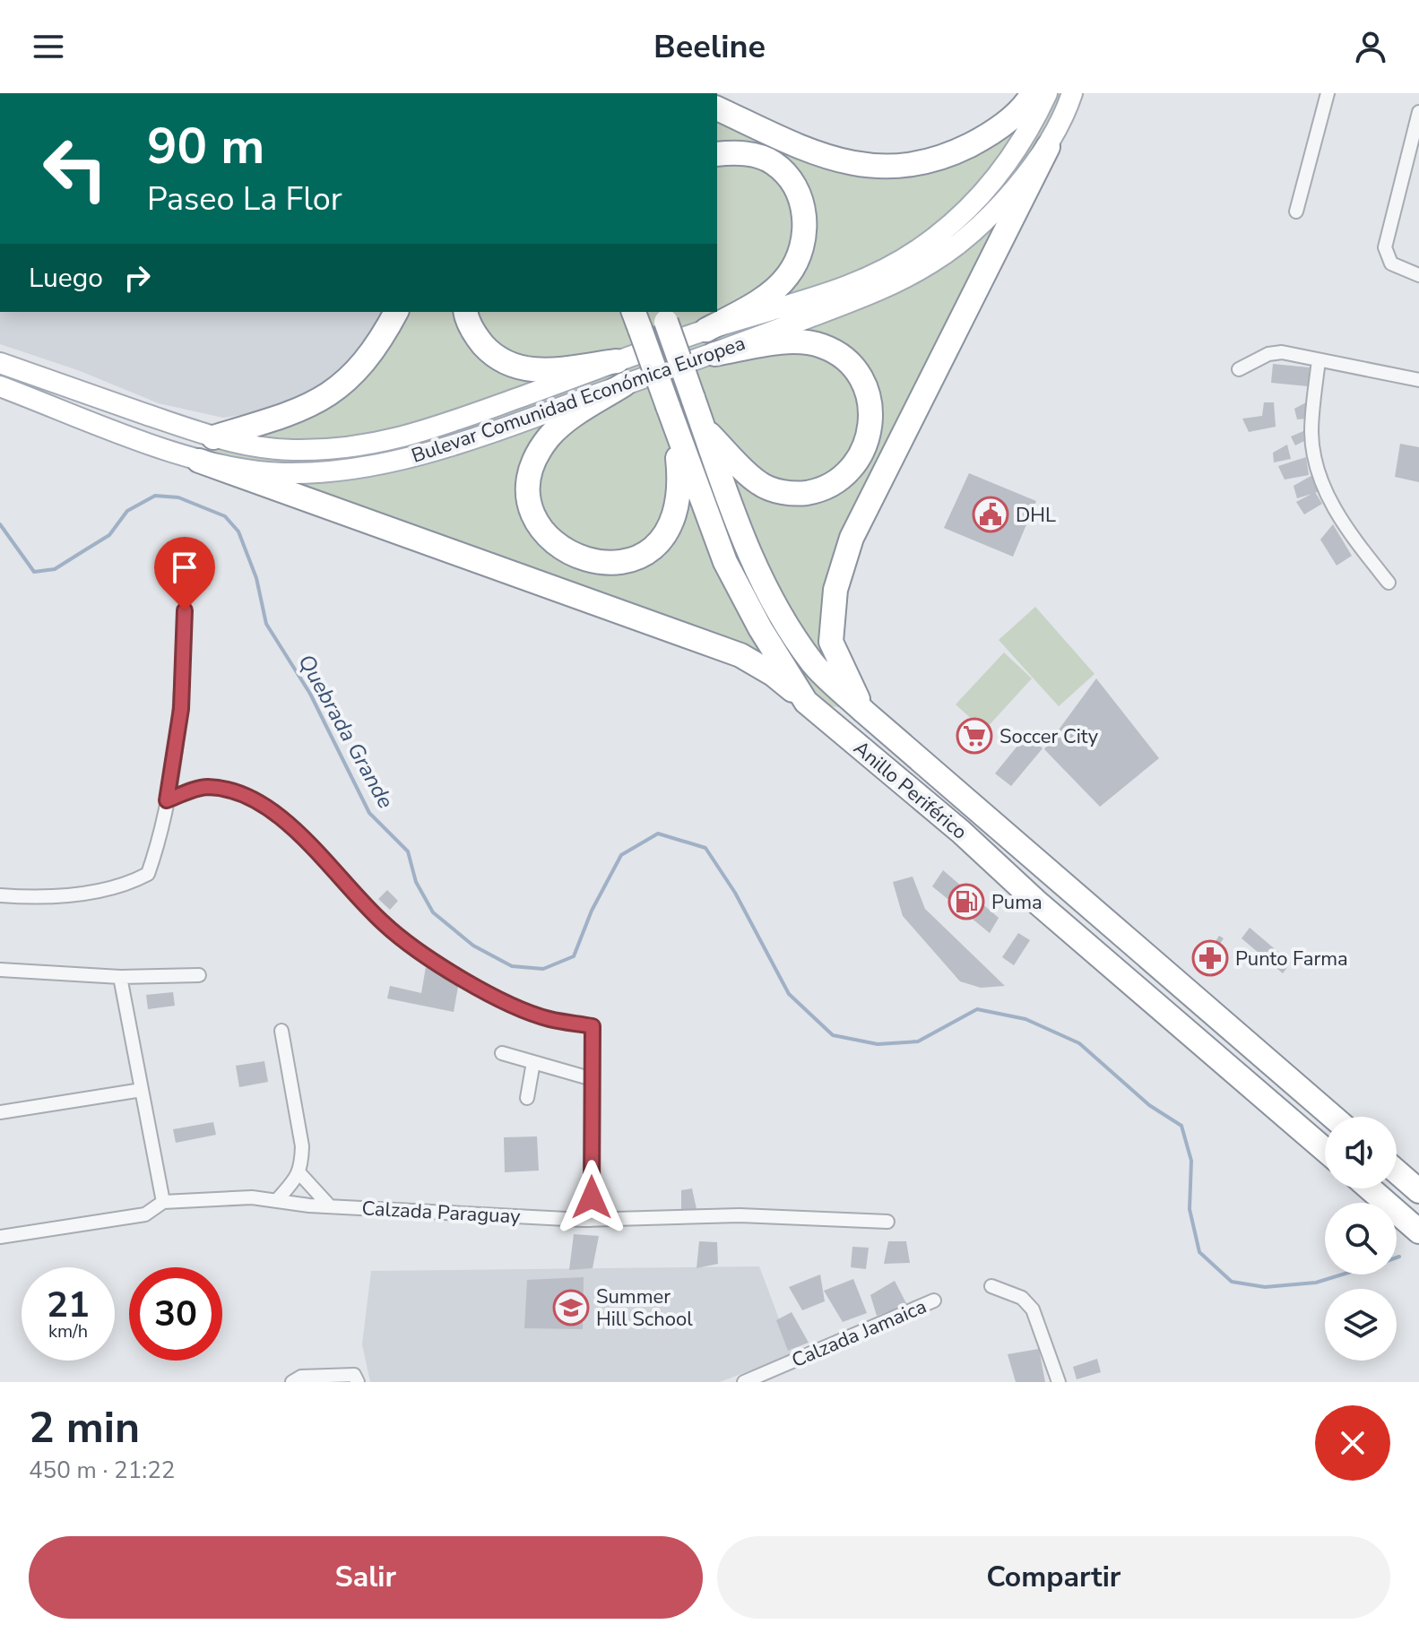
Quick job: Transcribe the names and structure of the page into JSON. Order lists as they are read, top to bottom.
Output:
{
  "streets": {
    "highway": ["Anillo Periférico"],
    "main road": ["Bulevar Comunidad Económica Europea"],
    "street": ["Calzada Paraguay", "Calzada Jamaica"]
  },
  "water": ["Quebrada Grande"],
  "places": {
    "public building": ["DHL"],
    "supermarket": ["Soccer City"],
    "fuel station": ["Puma"],
    "pharmacy": ["Punto Farma"],
    "school or university": ["Summer Hill School"]
  },
  "page": {
    "header": "Beeline",
    "turn": ["90 m", "Paseo La Flor"],
    "then": "Luego",
    "speed": "21 km/h",
    "limit": "30",
    "heading": ["2 min", "450 m · 21:22"],
    "buttons": ["Salir", "Compartir"]
  }
}
